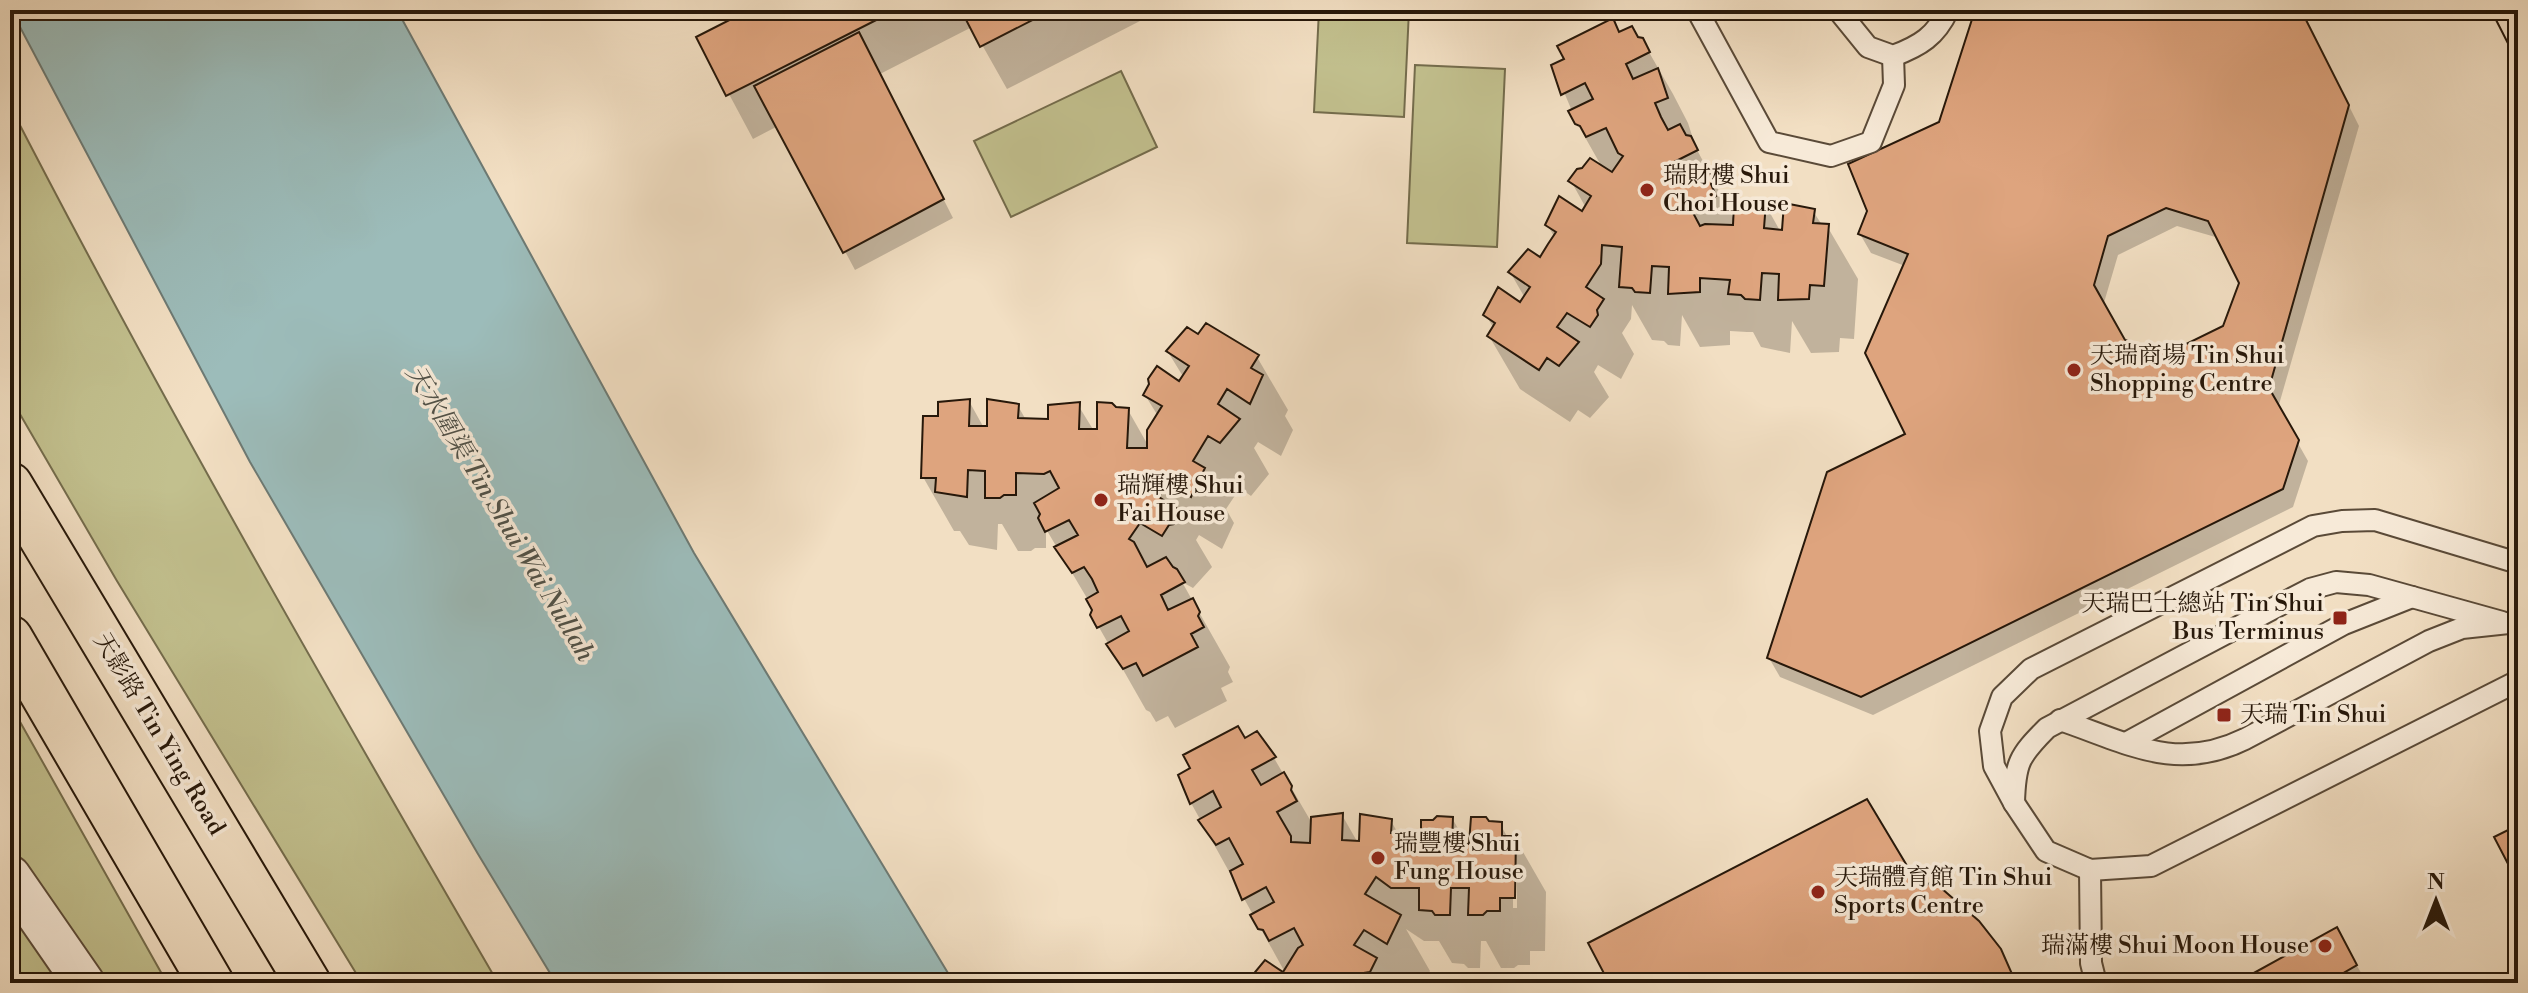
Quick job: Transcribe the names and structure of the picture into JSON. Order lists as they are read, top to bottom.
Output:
{
  "streets": {
    "main road": ["天影路 Tin Ying Road"]
  },
  "water": ["天水圍渠 Tin Shui Wai Nullah"],
  "places": {
    "other": [
      "瑞財樓 Shui Choi House",
      "天瑞商場 Tin Shui Shopping Centre",
      "瑞輝樓 Shui Fai House",
      "瑞豐樓 Shui Fung House",
      "天瑞體育館 Tin Shui Sports Centre",
      "瑞滿樓 Shui Moon House"
    ],
    "transit": ["天瑞巴士總站 Tin Shui Bus Terminus", "天瑞 Tin Shui"]
  },
  "north": "top"
}
